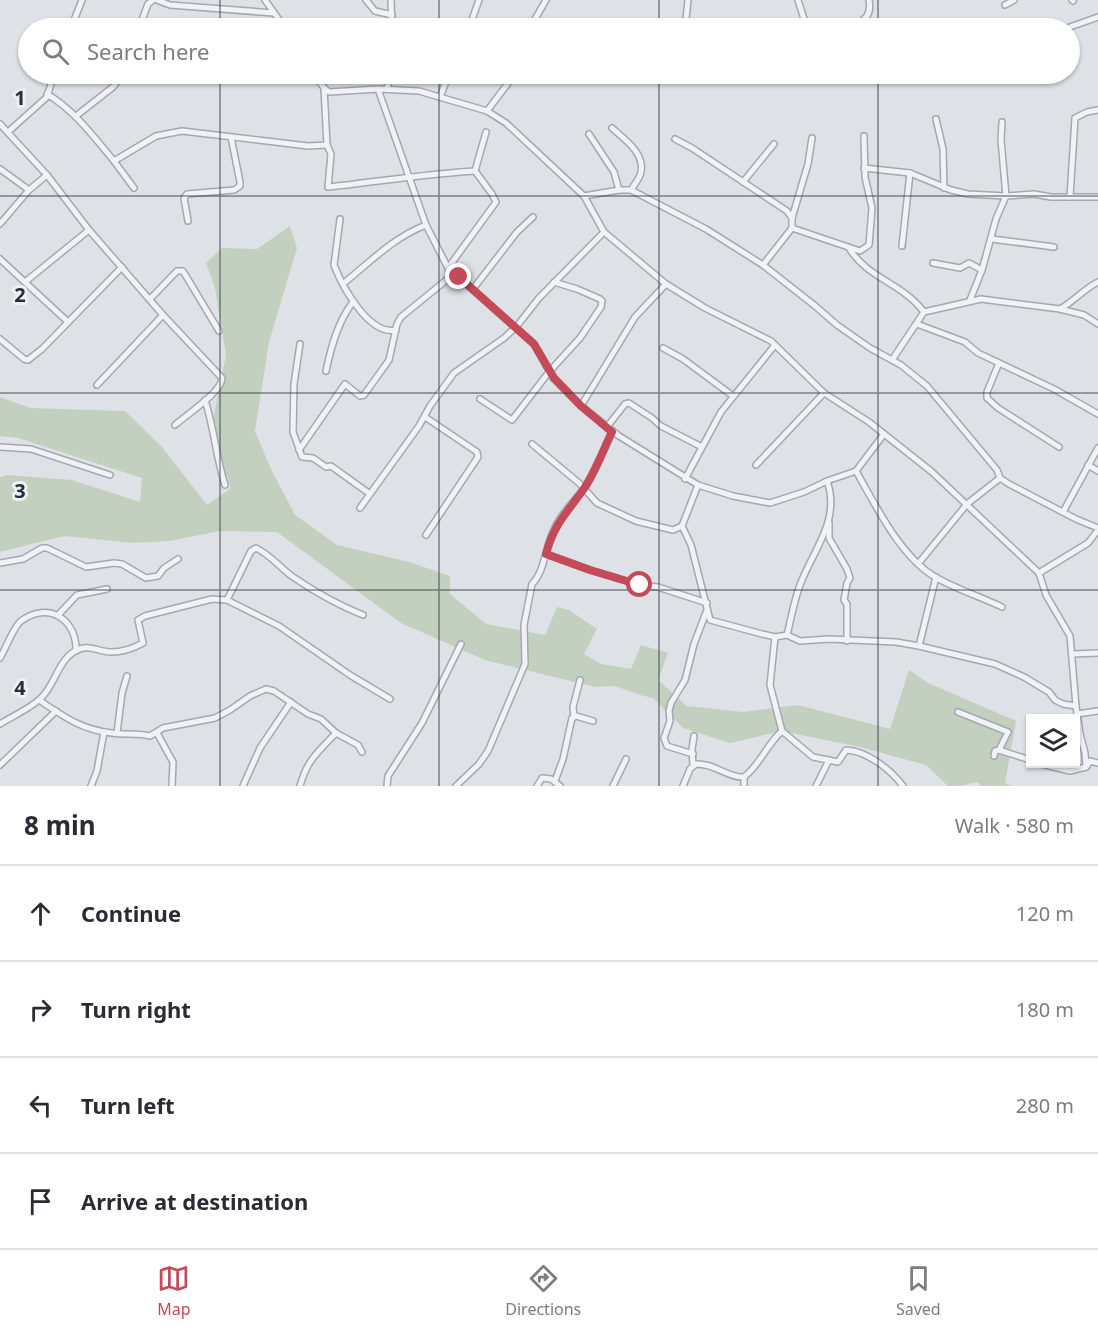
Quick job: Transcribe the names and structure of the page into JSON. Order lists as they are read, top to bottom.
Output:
{
  "page": {
    "search": "Search here",
    "heading": ["8 min", "Walk · 580 m"],
    "list": [
      ["Continue", "120 m"],
      ["Turn right", "180 m"],
      ["Turn left", "280 m"],
      "Arrive at destination"
    ],
    "nav": ["Map", "Directions", "Saved"]
  },
  "grid": {
    "rows": [
      "1",
      "2",
      "3",
      "4"
    ]
  }
}
